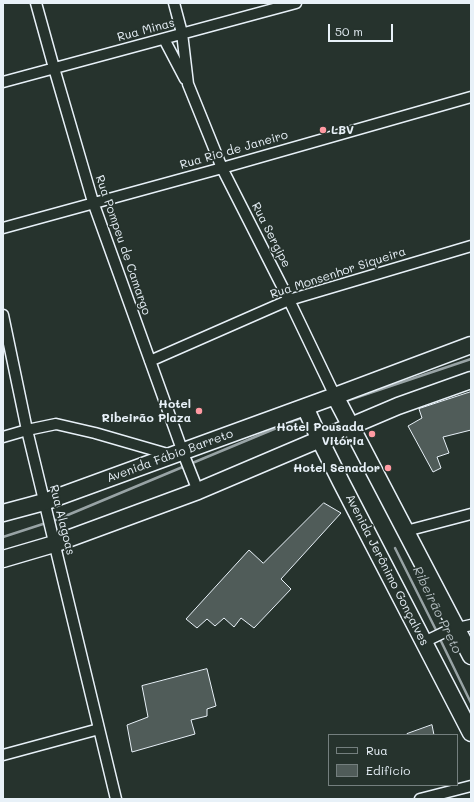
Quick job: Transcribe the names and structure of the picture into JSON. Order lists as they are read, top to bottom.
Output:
{
  "streets": {
    "main road": ["Avenida Fábio Barreto", "Avenida Jerônimo Gonçalves"],
    "street": [
      "Rua Minas",
      "Rua Rio de Janeiro",
      "Rua Sergipe",
      "Rua Pompeu de Camargo",
      "Rua Monsenhor Siqueira",
      "Rua Alagoas"
    ]
  },
  "crossings": [
    ["Rua Minas", "Rua Sergipe"],
    ["Rua Minas", "Rua Pompeu de Camargo"],
    ["Rua Rio de Janeiro", "Rua Sergipe"],
    ["Rua Rio de Janeiro", "Rua Pompeu de Camargo"],
    ["Rua Sergipe", "Rua Monsenhor Siqueira"],
    ["Rua Sergipe", "Avenida Fábio Barreto"],
    ["Rua Pompeu de Camargo", "Rua Monsenhor Siqueira"],
    ["Rua Pompeu de Camargo", "Avenida Fábio Barreto"],
    ["Avenida Fábio Barreto", "Rua Alagoas"],
    ["Avenida Fábio Barreto", "Avenida Jerônimo Gonçalves"]
  ],
  "water": ["Ribeirão Preto"],
  "places": [
    "LBV",
    "Hotel Ribeirão Plaza",
    "Hotel Pousada Vitória",
    "Hotel Senador"
  ],
  "legend": ["Rua", "Edifício"],
  "scale_bar": "50 m"
}
